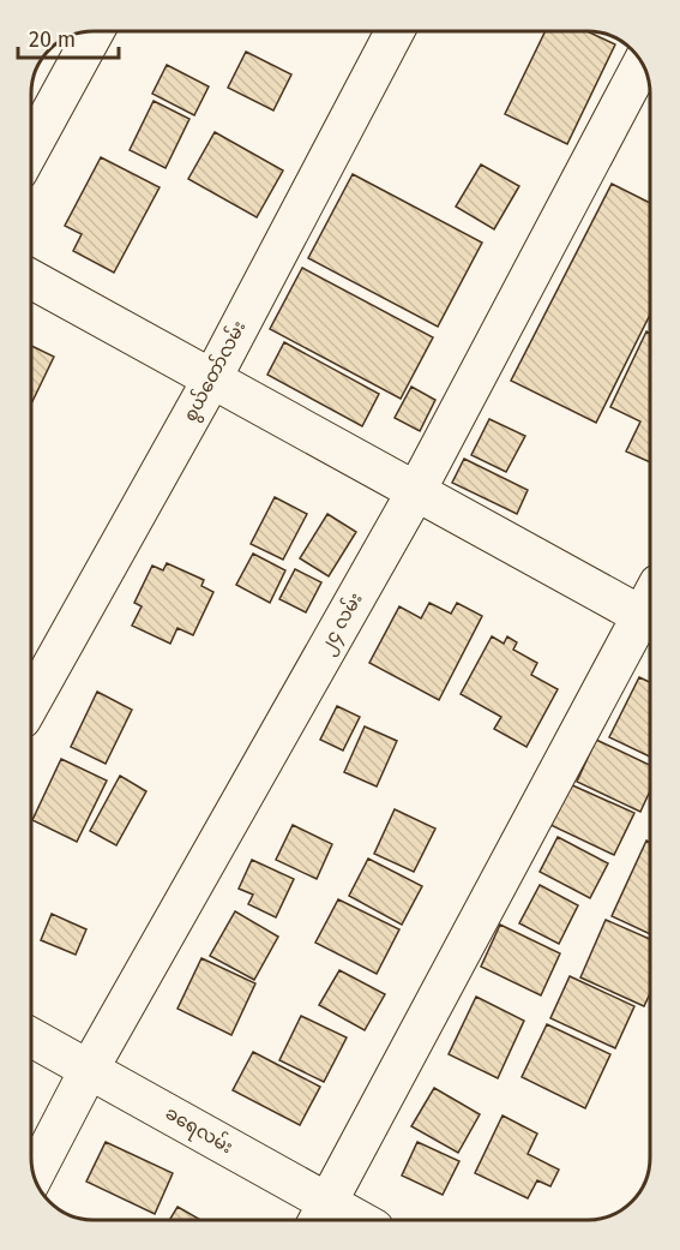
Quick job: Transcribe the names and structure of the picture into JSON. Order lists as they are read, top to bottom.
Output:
{
  "streets": {
    "street": ["စွယ်တော်လမ်း", "၂၄ လမ်း", "ခရေလမ်း"]
  },
  "crossings": [
    ["၂၄ လမ်း", "ခရေလမ်း"]
  ],
  "scale_bar": "20 m"
}
